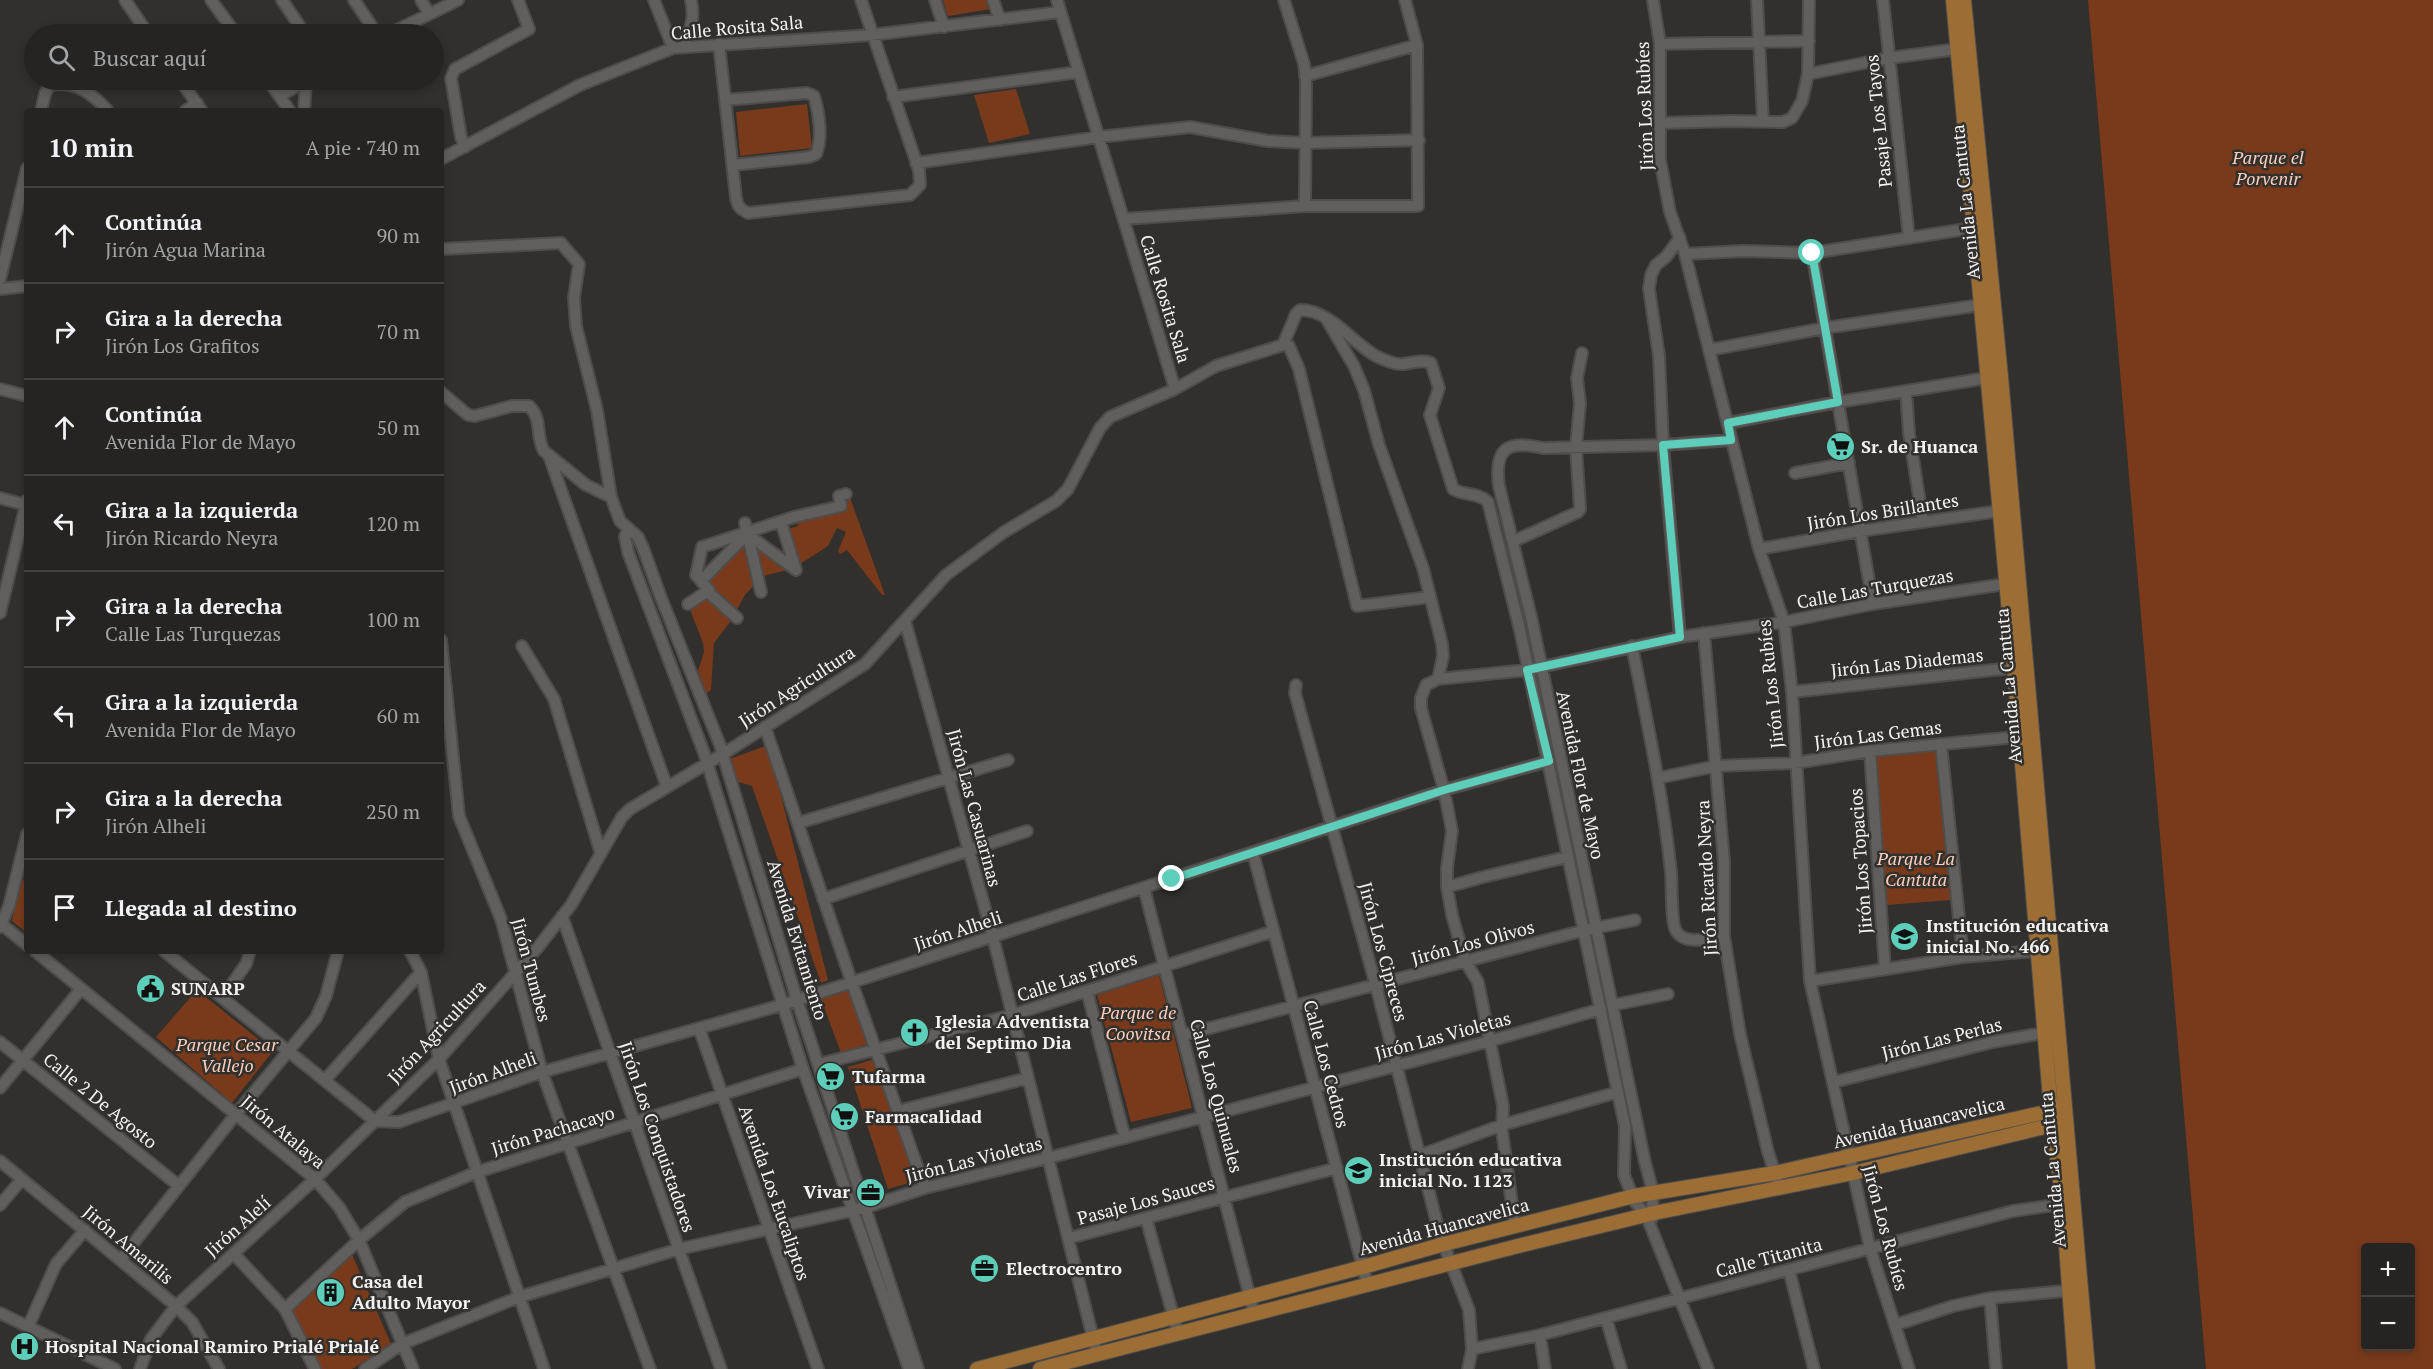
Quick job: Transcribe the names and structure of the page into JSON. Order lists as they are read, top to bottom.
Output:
{
  "streets": {
    "main road": ["Avenida La Cantuta", "Avenida Huancavelica"],
    "street": [
      "Calle Rosita Sala",
      "Jirón Los Rubíes",
      "Pasaje Los Tayos",
      "Jirón Los Brillantes",
      "Calle Las Turquezas",
      "Jirón Las Diademas",
      "Jirón Agricultura",
      "Jirón Las Gemas",
      "Avenida Flor de Mayo",
      "Jirón Las Casuarinas",
      "Jirón Los Topacios",
      "Jirón Ricardo Neyra",
      "Jirón Alheli",
      "Avenida Evitamiento",
      "Jirón Los Olivos",
      "Jirón Los Cipreces",
      "Jirón Tumbes",
      "Calle Las Flores",
      "Jirón Las Violetas",
      "Jirón Las Perlas",
      "Calle Los Cedros",
      "Calle Los Quinuales",
      "Calle 2 De Agosto",
      "Jirón Pachacayo",
      "Jirón Atalaya",
      "Jirón Los Conquistadores",
      "Avenida Los Eucaliptos",
      "Pasaje Los Sauces",
      "Jirón Alelí",
      "Jirón Amarilis",
      "Calle Titanita"
    ]
  },
  "crossings": [
    ["Calle Rosita Sala", "Jirón Agricultura"],
    ["Jirón Los Rubíes", "Jirón Los Brillantes"],
    ["Jirón Los Rubíes", "Calle Las Turquezas"],
    ["Jirón Los Rubíes", "Jirón Las Diademas"],
    ["Jirón Los Rubíes", "Jirón Las Gemas"],
    ["Jirón Los Rubíes", "Avenida Flor de Mayo"],
    ["Jirón Los Rubíes", "Jirón Las Perlas"],
    ["Jirón Los Rubíes", "Avenida Huancavelica"],
    ["Jirón Los Rubíes", "Calle Titanita"],
    ["Avenida La Cantuta", "Jirón Los Brillantes"],
    ["Avenida La Cantuta", "Calle Las Turquezas"],
    ["Avenida La Cantuta", "Jirón Las Diademas"],
    ["Avenida La Cantuta", "Jirón Las Gemas"],
    ["Avenida La Cantuta", "Jirón Las Perlas"],
    ["Avenida La Cantuta", "Avenida Huancavelica"],
    ["Avenida La Cantuta", "Calle Titanita"],
    ["Calle Las Turquezas", "Avenida Flor de Mayo"],
    ["Calle Las Turquezas", "Jirón Ricardo Neyra"],
    ["Jirón Agricultura", "Jirón Las Casuarinas"],
    ["Jirón Agricultura", "Jirón Alheli"],
    ["Jirón Agricultura", "Avenida Evitamiento"],
    ["Jirón Agricultura", "Jirón Tumbes"],
    ["Jirón Agricultura", "Jirón Los Conquistadores"],
    ["Jirón Agricultura", "Jirón Alelí"],
    ["Jirón Las Gemas", "Jirón Los Topacios"],
    ["Jirón Las Gemas", "Jirón Ricardo Neyra"],
    ["Avenida Flor de Mayo", "Jirón Alheli"],
    ["Avenida Flor de Mayo", "Jirón Los Olivos"],
    ["Avenida Flor de Mayo", "Jirón Las Violetas"],
    ["Avenida Flor de Mayo", "Avenida Huancavelica"],
    ["Avenida Flor de Mayo", "Calle Titanita"],
    ["Jirón Las Casuarinas", "Jirón Alheli"],
    ["Jirón Las Casuarinas", "Calle Las Flores"],
    ["Jirón Las Casuarinas", "Jirón Las Violetas"],
    ["Jirón Las Casuarinas", "Avenida Huancavelica"],
    ["Jirón Las Casuarinas", "Pasaje Los Sauces"],
    ["Jirón Ricardo Neyra", "Avenida Huancavelica"],
    ["Jirón Alheli", "Avenida Evitamiento"],
    ["Jirón Alheli", "Jirón Los Cipreces"],
    ["Jirón Alheli", "Jirón Tumbes"],
    ["Jirón Alheli", "Calle Los Cedros"],
    ["Jirón Alheli", "Calle Los Quinuales"],
    ["Jirón Alheli", "Jirón Los Conquistadores"],
    ["Jirón Alheli", "Avenida Los Eucaliptos"],
    ["Jirón Alheli", "Jirón Alelí"],
    ["Avenida Evitamiento", "Calle Las Flores"],
    ["Avenida Evitamiento", "Jirón Las Violetas"],
    ["Avenida Evitamiento", "Jirón Pachacayo"],
    ["Jirón Los Olivos", "Jirón Los Cipreces"],
    ["Jirón Los Olivos", "Calle Los Cedros"],
    ["Jirón Los Olivos", "Calle Los Quinuales"],
    ["Jirón Los Cipreces", "Jirón Las Violetas"],
    ["Jirón Los Cipreces", "Avenida Huancavelica"],
    ["Jirón Los Cipreces", "Calle Titanita"],
    ["Jirón Tumbes", "Jirón Las Violetas"],
    ["Jirón Tumbes", "Jirón Pachacayo"],
    ["Calle Las Flores", "Calle Los Cedros"],
    ["Calle Las Flores", "Calle Los Quinuales"],
    ["Jirón Las Violetas", "Calle Los Cedros"],
    ["Jirón Las Violetas", "Calle Los Quinuales"],
    ["Jirón Las Violetas", "Jirón Atalaya"],
    ["Jirón Las Violetas", "Jirón Los Conquistadores"],
    ["Jirón Las Violetas", "Avenida Los Eucaliptos"],
    ["Calle Los Cedros", "Avenida Huancavelica"],
    ["Calle Los Cedros", "Pasaje Los Sauces"],
    ["Calle Los Quinuales", "Avenida Huancavelica"],
    ["Calle Los Quinuales", "Pasaje Los Sauces"],
    ["Jirón Pachacayo", "Jirón Atalaya"],
    ["Jirón Pachacayo", "Jirón Los Conquistadores"],
    ["Jirón Pachacayo", "Avenida Los Eucaliptos"],
    ["Jirón Atalaya", "Jirón Alelí"],
    ["Jirón Alelí", "Jirón Amarilis"]
  ],
  "parks": [
    "Parque el Porvenir",
    "Parque La Cantuta",
    "Parque de Coovitsa",
    "Parque Cesar Vallejo"
  ],
  "places": {
    "supermarket": ["Sr. de Huanca", "Tufarma", "Farmacalidad"],
    "school or university": ["Institución educativa inicial No. 466", "Institución educativa inicial No. 1123"],
    "public building": ["SUNARP"],
    "church": ["Iglesia Adventista del Septimo Dia"],
    "office": ["Vivar", "Electrocentro"],
    "building": ["Casa del Adulto Mayor"],
    "hospital": ["Hospital Nacional Ramiro Prialé Prialé"]
  },
  "page": {
    "search": "Buscar aquí",
    "heading": ["10 min", "A pie · 740 m"],
    "list": [
      ["Continúa", "Jirón Agua Marina", "90 m"],
      ["Gira a la derecha", "Jirón Los Grafitos", "70 m"],
      ["Continúa", "Avenida Flor de Mayo", "50 m"],
      ["Gira a la izquierda", "Jirón Ricardo Neyra", "120 m"],
      ["Gira a la derecha", "Calle Las Turquezas", "100 m"],
      ["Gira a la izquierda", "Avenida Flor de Mayo", "60 m"],
      ["Gira a la derecha", "Jirón Alheli", "250 m"],
      "Llegada al destino"
    ],
    "map_buttons": ["+", "−"]
  }
}
